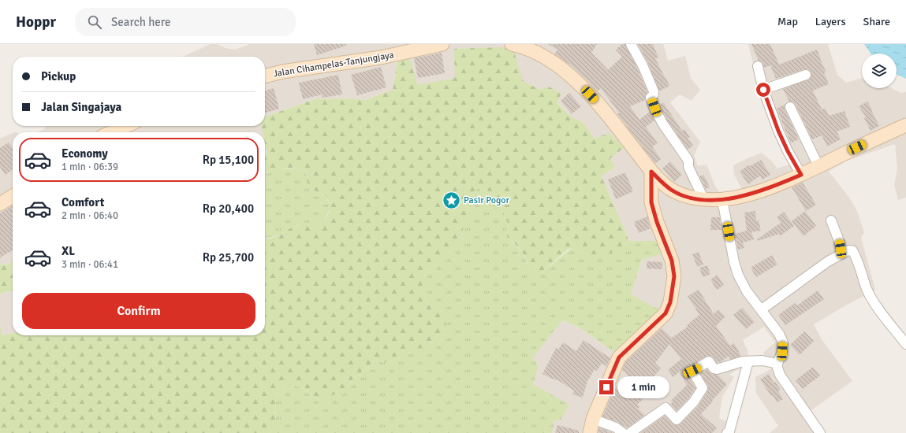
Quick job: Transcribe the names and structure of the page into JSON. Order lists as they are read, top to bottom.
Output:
{
  "streets": {
    "main road": ["Jalan Cihampelas-Tanjungjaya"]
  },
  "places": {
    "place": ["Pasir Pogor"]
  },
  "page": {
    "header": "Hoppr",
    "search": "Search here",
    "nav": ["Map", "Layers", "Share"],
    "banner": ["Pickup", "Jalan Singajaya"],
    "list": [
      {
        "name": "Economy",
        "note": "1 min · 06:39",
        "value": "Rp 15,100"
      },
      {
        "name": "Comfort",
        "note": "2 min · 06:40",
        "value": "Rp 20,400"
      },
      {
        "name": "XL",
        "note": "3 min · 06:41",
        "value": "Rp 25,700"
      }
    ],
    "buttons": "Confirm",
    "bubble": "1 min"
  }
}
